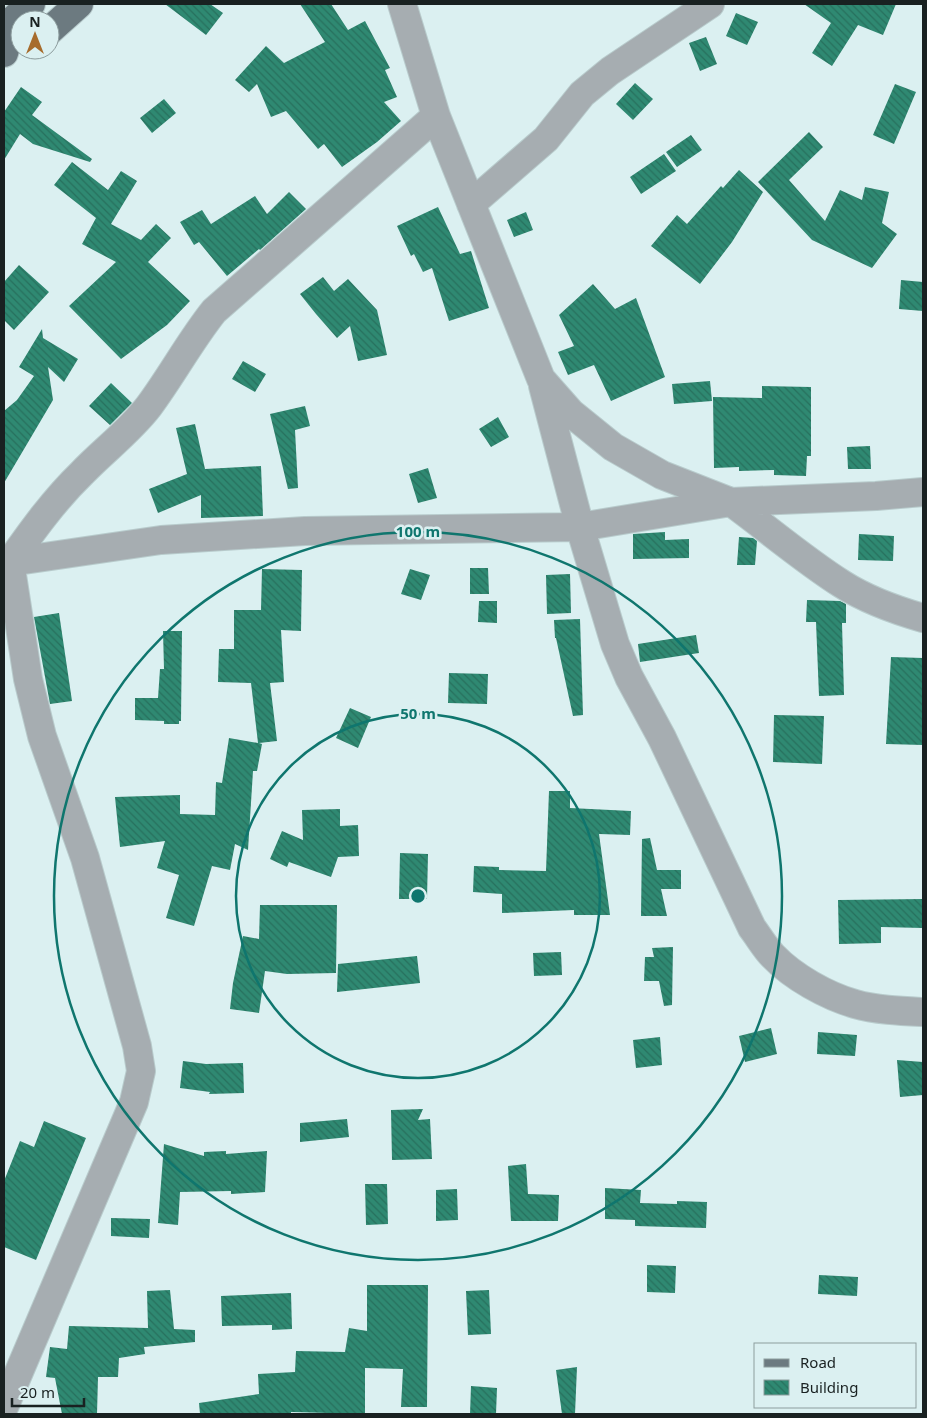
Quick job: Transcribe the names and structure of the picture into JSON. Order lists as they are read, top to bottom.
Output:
{
  "legend": ["Road", "Building"],
  "scale_bar": "20 m",
  "north": "top",
  "rings": ["100 m", "50 m"]
}
